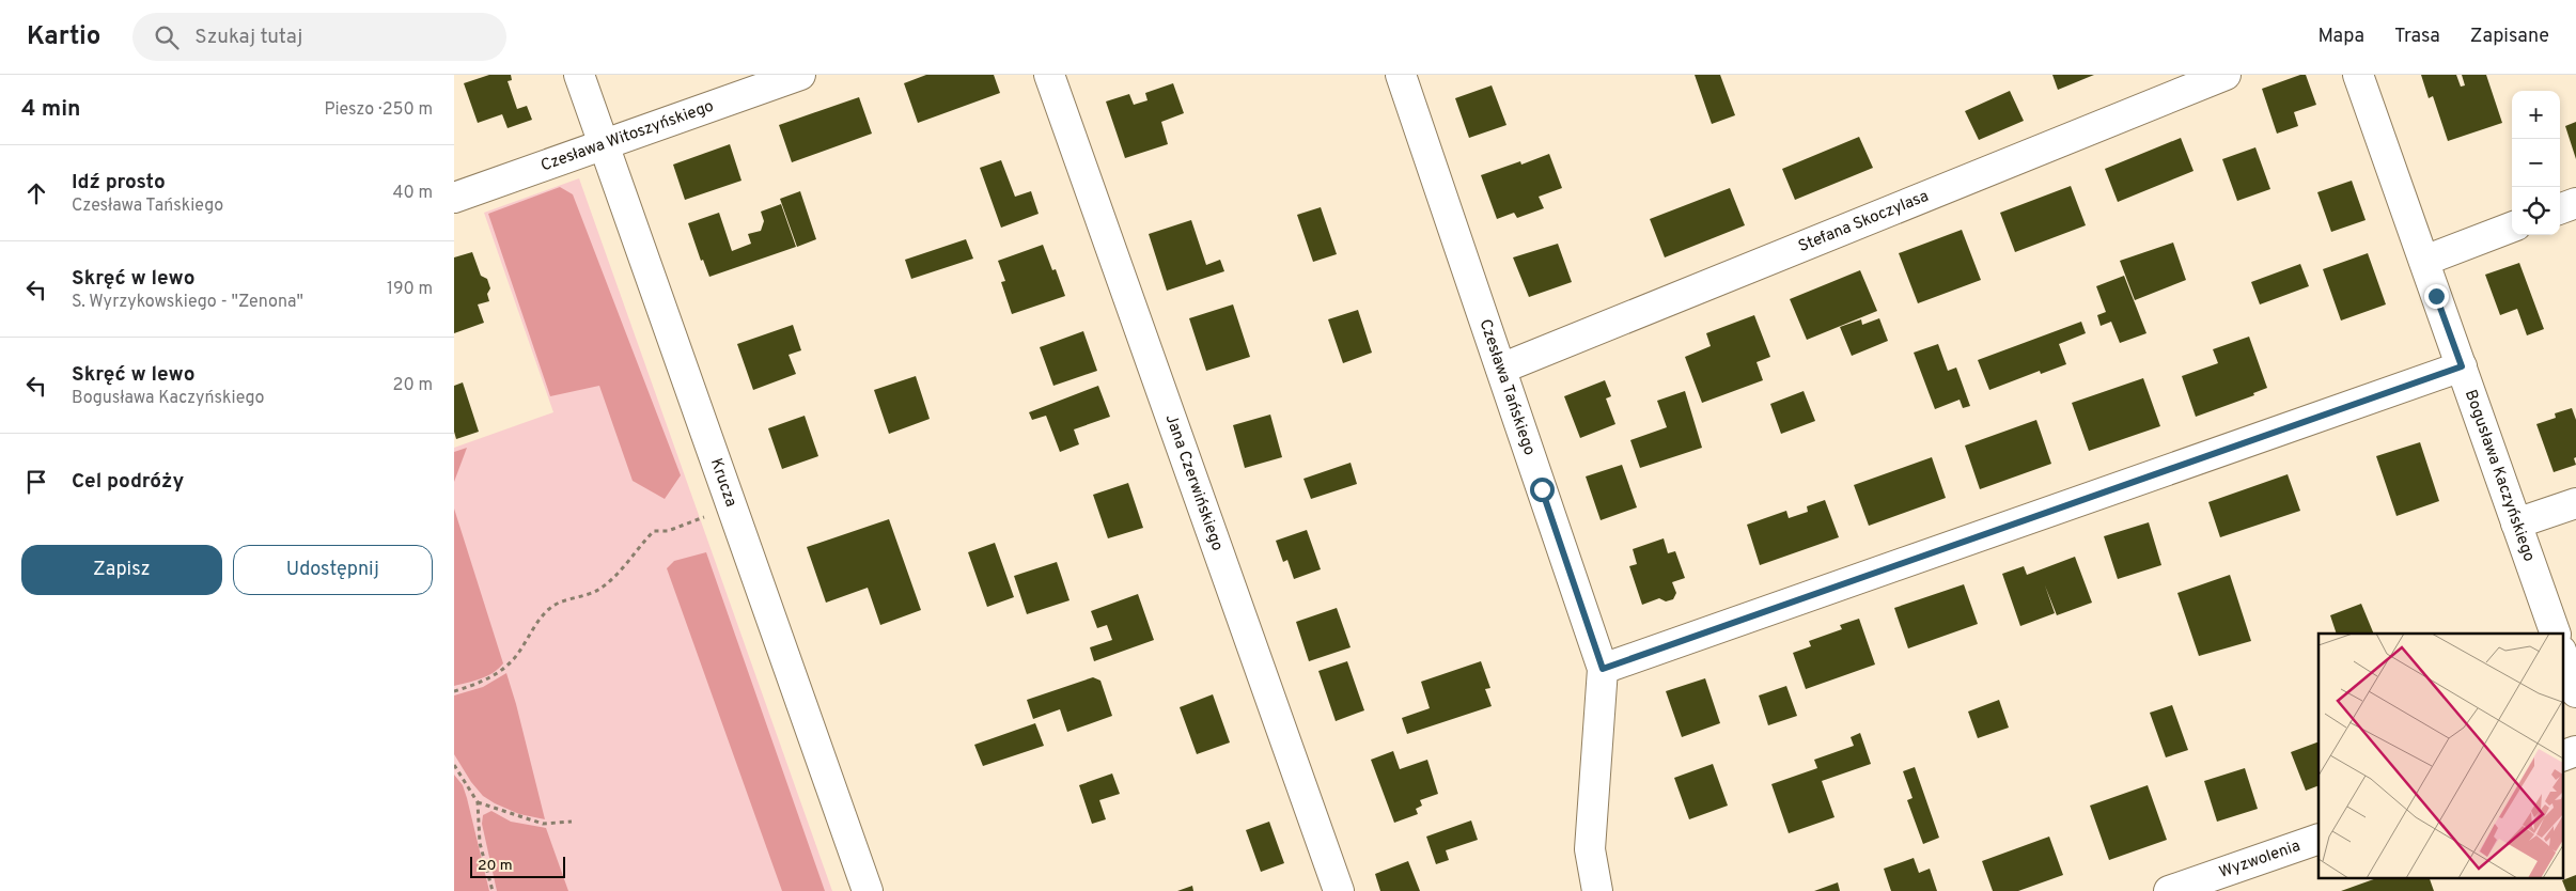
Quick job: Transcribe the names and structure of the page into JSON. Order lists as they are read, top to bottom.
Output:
{
  "streets": {
    "street": [
      "Czesława Witoszyńskiego",
      "Stefana Skoczylasa",
      "Czesława Tańskiego",
      "Bogusława Kaczyńskiego",
      "Krucza",
      "Jana Czerwińskiego",
      "Wyzwolenia"
    ]
  },
  "crossings": [
    ["Czesława Witoszyńskiego", "Krucza"],
    ["Stefana Skoczylasa", "Czesława Tańskiego"]
  ],
  "scale_bar": "20 m",
  "page": {
    "header": "Kartio",
    "search": "Szukaj tutaj",
    "nav": ["Mapa", "Trasa", "Zapisane"],
    "heading": ["4 min", "Pieszo · 250 m"],
    "map_buttons": ["+", "−"],
    "list": [
      ["Idź prosto", "Czesława Tańskiego", "40 m"],
      ["Skręć w lewo", "S. Wyrzykowskiego - \"Zenona\"", "190 m"],
      ["Skręć w lewo", "Bogusława Kaczyńskiego", "20 m"],
      "Cel podróży"
    ],
    "buttons": ["Zapisz", "Udostępnij"],
    "scale": "20 m"
  }
}
